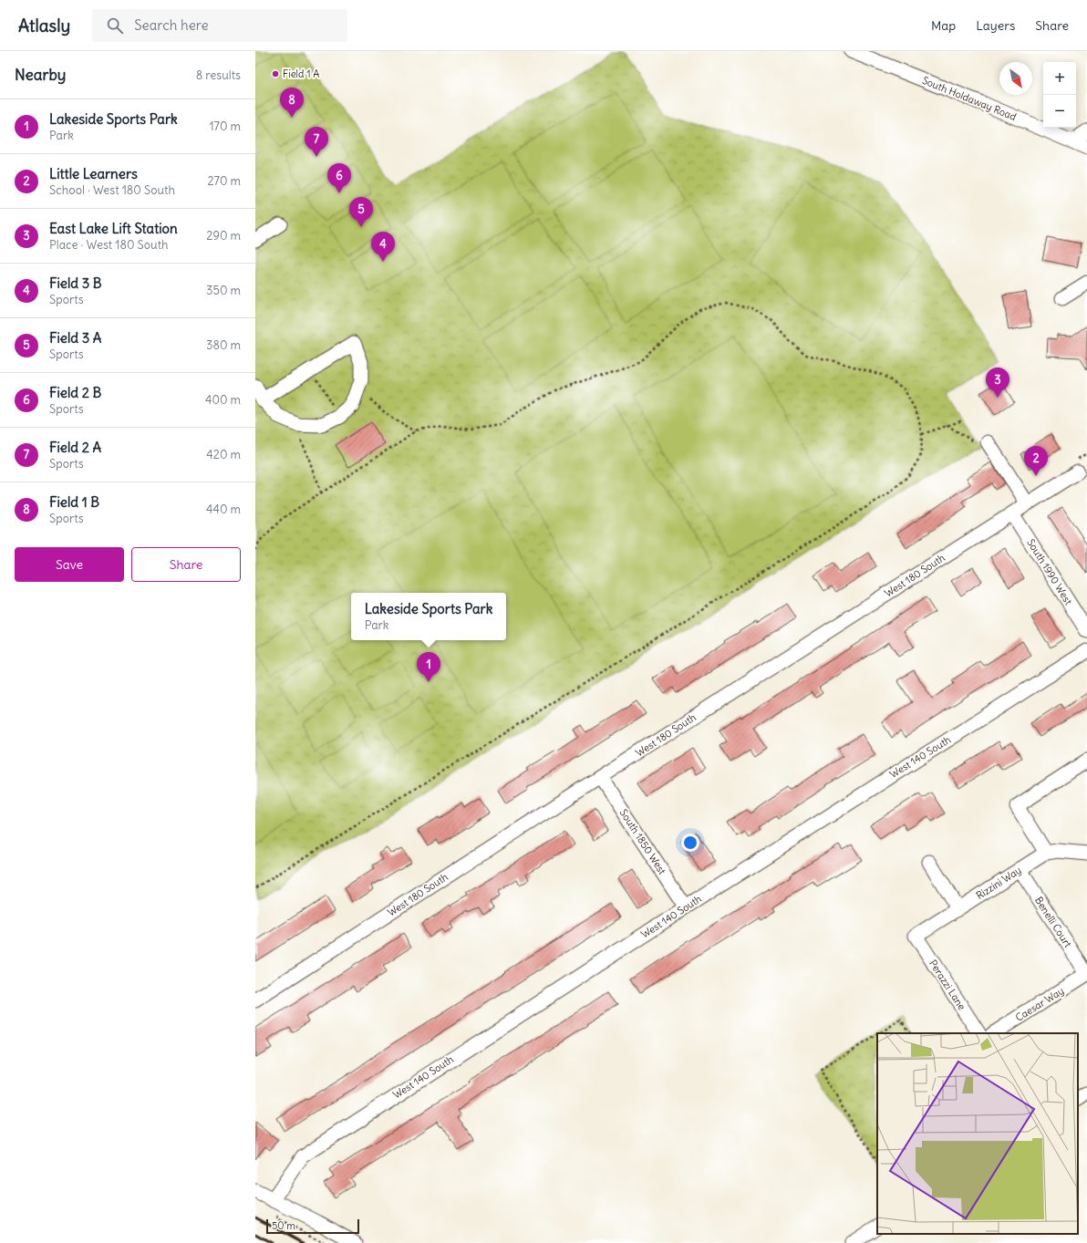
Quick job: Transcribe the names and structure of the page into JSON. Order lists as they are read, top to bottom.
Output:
{
  "streets": {
    "street": [
      "South Holdaway Road",
      "South 1990 West",
      "West 180 South",
      "West 140 South",
      "South 1850 West",
      "Rizzini Way",
      "Benelli Court",
      "Perazzi Lane",
      "Caesar Way"
    ]
  },
  "crossings": [
    ["South 1990 West", "West 180 South"],
    ["West 180 South", "South 1850 West"],
    ["West 140 South", "South 1850 West"],
    ["Rizzini Way", "Benelli Court"],
    ["Rizzini Way", "Perazzi Lane"],
    ["Benelli Court", "Caesar Way"]
  ],
  "places": ["Field 1 A"],
  "scale_bar": "50 m",
  "north": "bottom right",
  "page": {
    "header": "Atlasly",
    "search": "Search here",
    "nav": ["Map", "Layers", "Share"],
    "heading": ["Nearby", "8 results"],
    "map_buttons": ["+", "−"],
    "pins": [
      "8",
      "7",
      "6",
      "5",
      "4",
      "3",
      "2",
      "1"
    ],
    "list": [
      {
        "mark": "1",
        "name": "Lakeside Sports Park",
        "note": "Park",
        "value": "170 m"
      },
      {
        "mark": "2",
        "name": "Little Learners",
        "note": "School · West 180 South",
        "value": "270 m"
      },
      {
        "mark": "3",
        "name": "East Lake Lift Station",
        "note": "Place · West 180 South",
        "value": "290 m"
      },
      {
        "mark": "4",
        "name": "Field 3 B",
        "note": "Sports",
        "value": "350 m"
      },
      {
        "mark": "5",
        "name": "Field 3 A",
        "note": "Sports",
        "value": "380 m"
      },
      {
        "mark": "6",
        "name": "Field 2 B",
        "note": "Sports",
        "value": "400 m"
      },
      {
        "mark": "7",
        "name": "Field 2 A",
        "note": "Sports",
        "value": "420 m"
      },
      {
        "mark": "8",
        "name": "Field 1 B",
        "note": "Sports",
        "value": "440 m"
      }
    ],
    "buttons": ["Save", "Share"],
    "popup": ["Lakeside Sports Park", "Park"],
    "scale": "50 m"
  }
}
